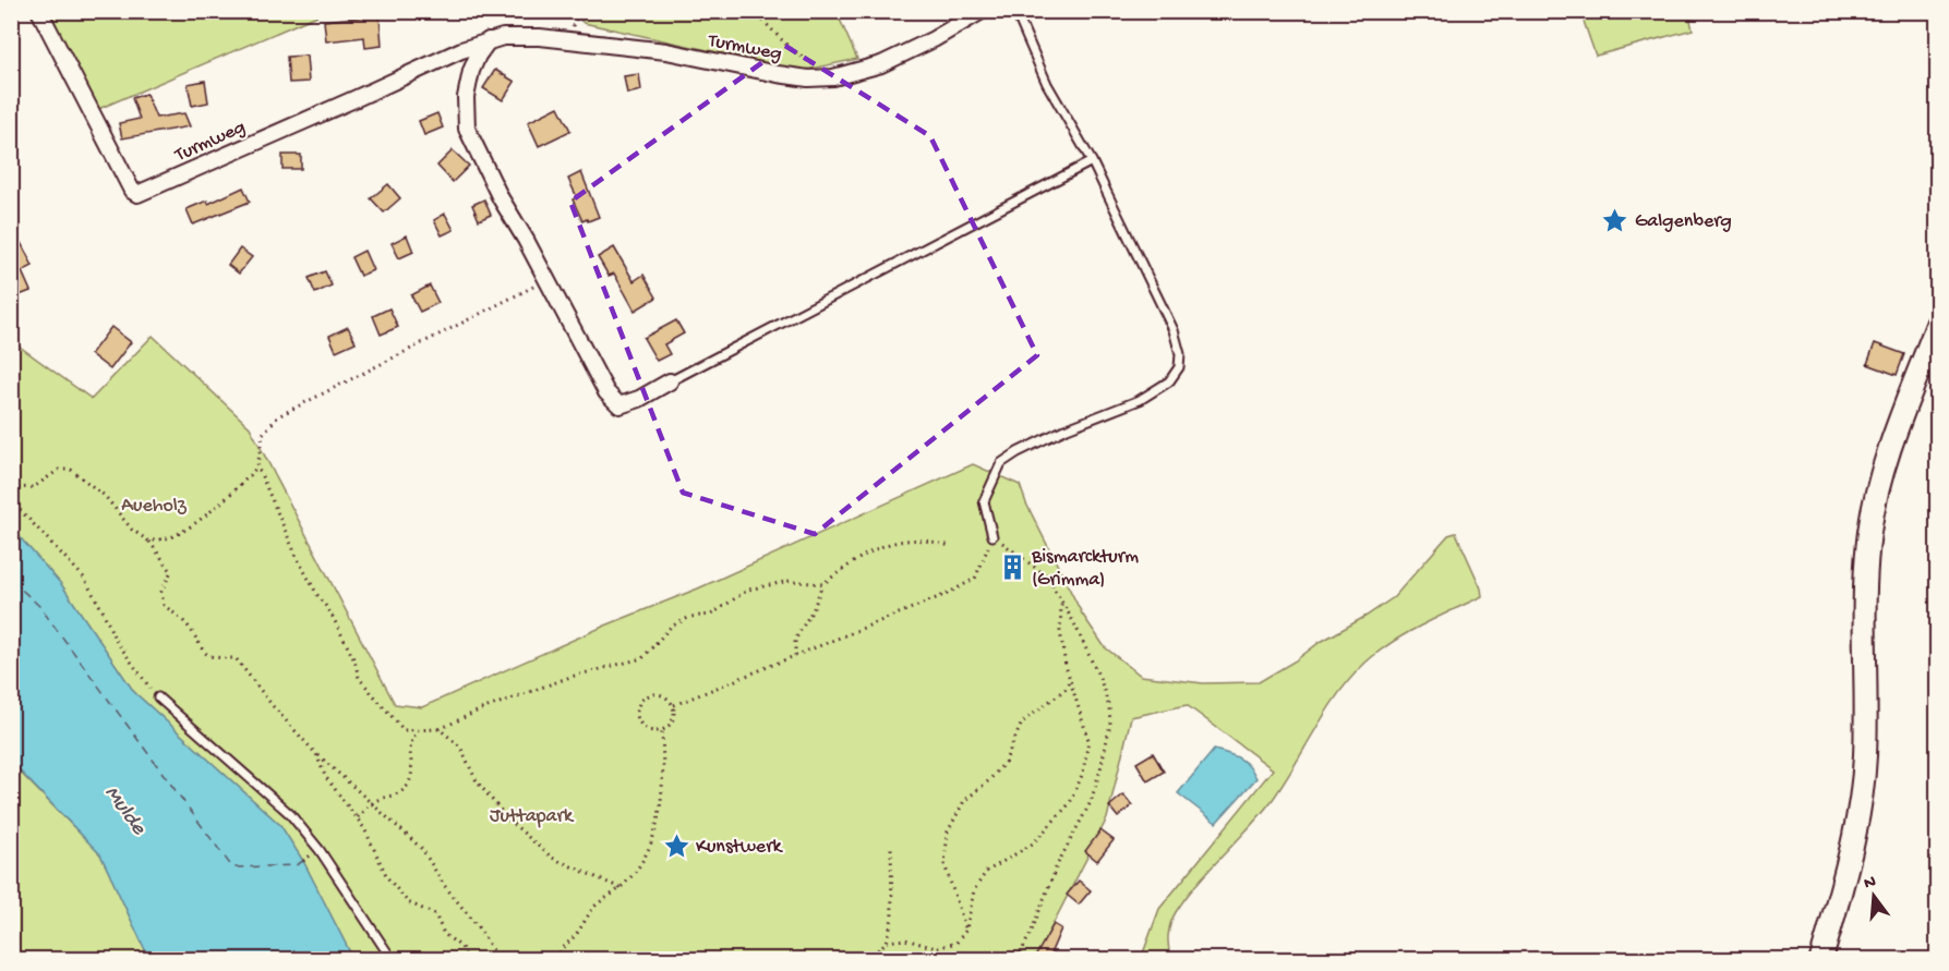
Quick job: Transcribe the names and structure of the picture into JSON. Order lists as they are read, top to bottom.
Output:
{
  "streets": {
    "street": ["Turmweg"]
  },
  "water": ["Mulde"],
  "parks": ["Aueholz", "Juttapark"],
  "places": {
    "place": ["Galgenberg", "Kunstwerk"],
    "building": ["Bismarckturm (Grimma)"]
  },
  "north": "top"
}
